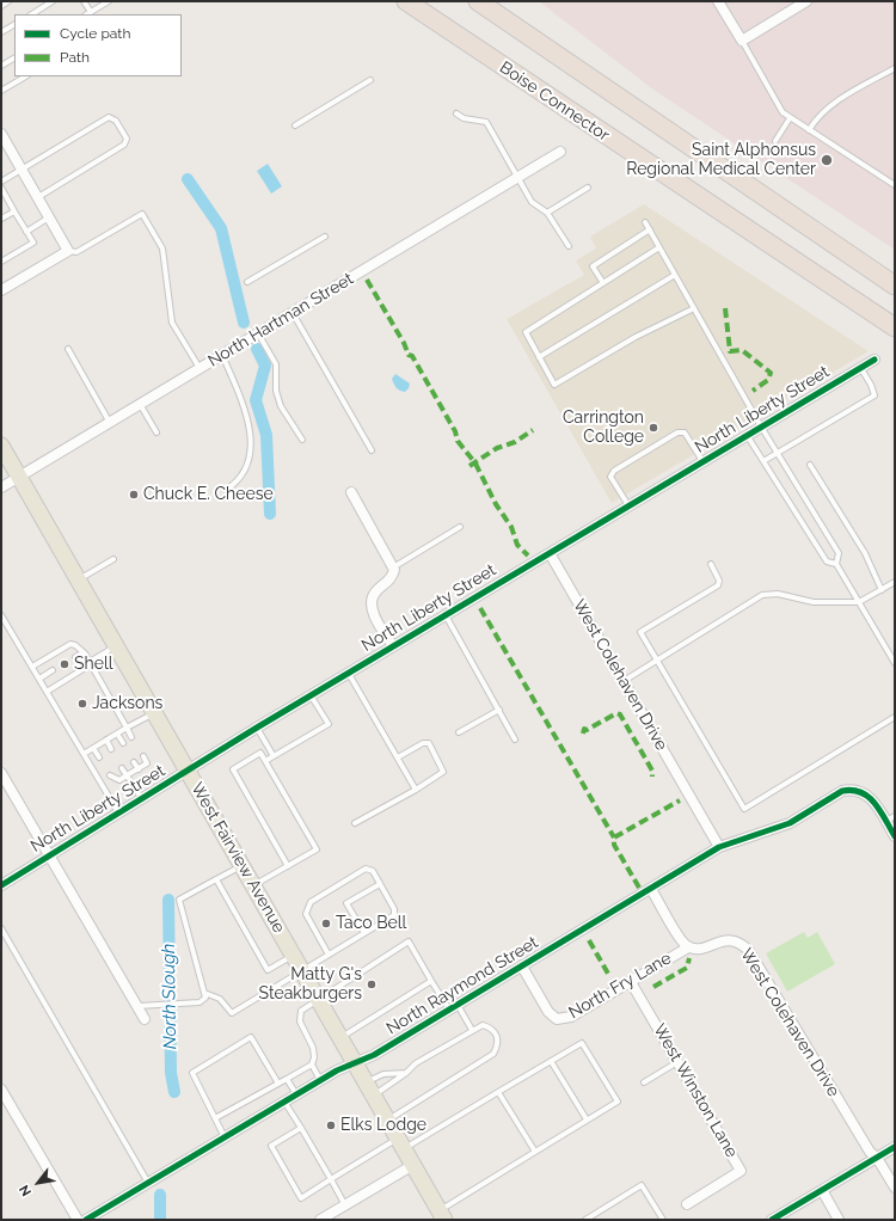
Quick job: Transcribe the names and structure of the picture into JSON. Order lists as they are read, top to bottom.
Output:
{
  "streets": {
    "highway": ["Boise Connector"],
    "main road": ["West Fairview Avenue"],
    "street": [
      "North Hartman Street",
      "North Liberty Street",
      "West Colehaven Drive",
      "North Raymond Street",
      "North Fry Lane",
      "West Winston Lane"
    ]
  },
  "crossings": [
    ["North Hartman Street", "West Fairview Avenue"],
    ["North Liberty Street", "West Colehaven Drive"],
    ["North Liberty Street", "West Fairview Avenue"],
    ["West Colehaven Drive", "North Raymond Street"],
    ["West Colehaven Drive", "North Fry Lane"],
    ["West Fairview Avenue", "North Raymond Street"],
    ["North Raymond Street", "North Fry Lane"],
    ["North Fry Lane", "West Winston Lane"]
  ],
  "water": ["North Slough"],
  "places": [
    "Saint Alphonsus Regional Medical Center",
    "Carrington College",
    "Chuck E. Cheese",
    "Shell",
    "Jacksons",
    "Taco Bell",
    "Matty G's Steakburgers",
    "Elks Lodge"
  ],
  "legend": ["Cycle path", "Path"],
  "north": "bottom left"
}
